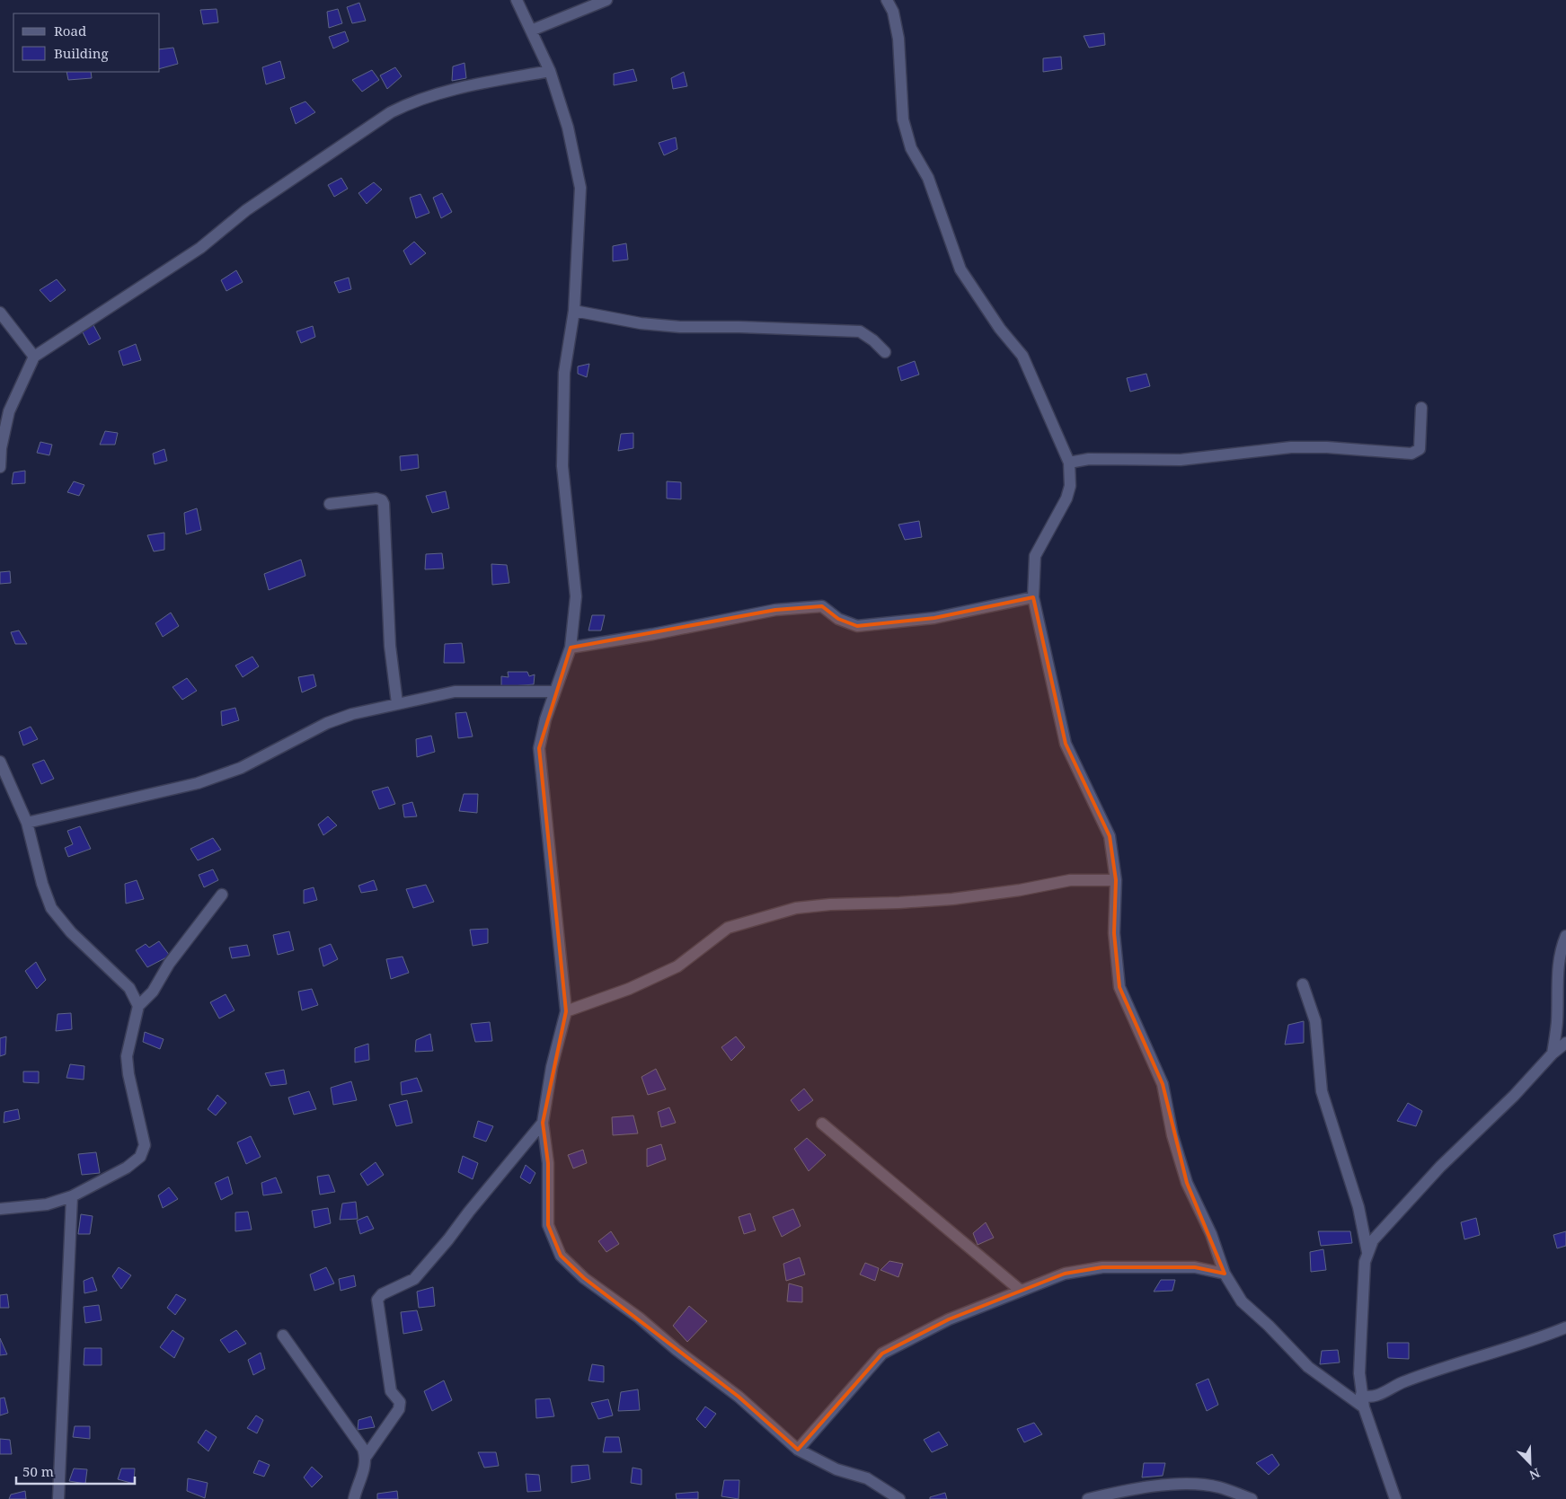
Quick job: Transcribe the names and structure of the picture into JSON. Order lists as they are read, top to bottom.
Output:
{
  "legend": ["Road", "Building"],
  "scale_bar": "50 m",
  "north": "bottom right"
}
